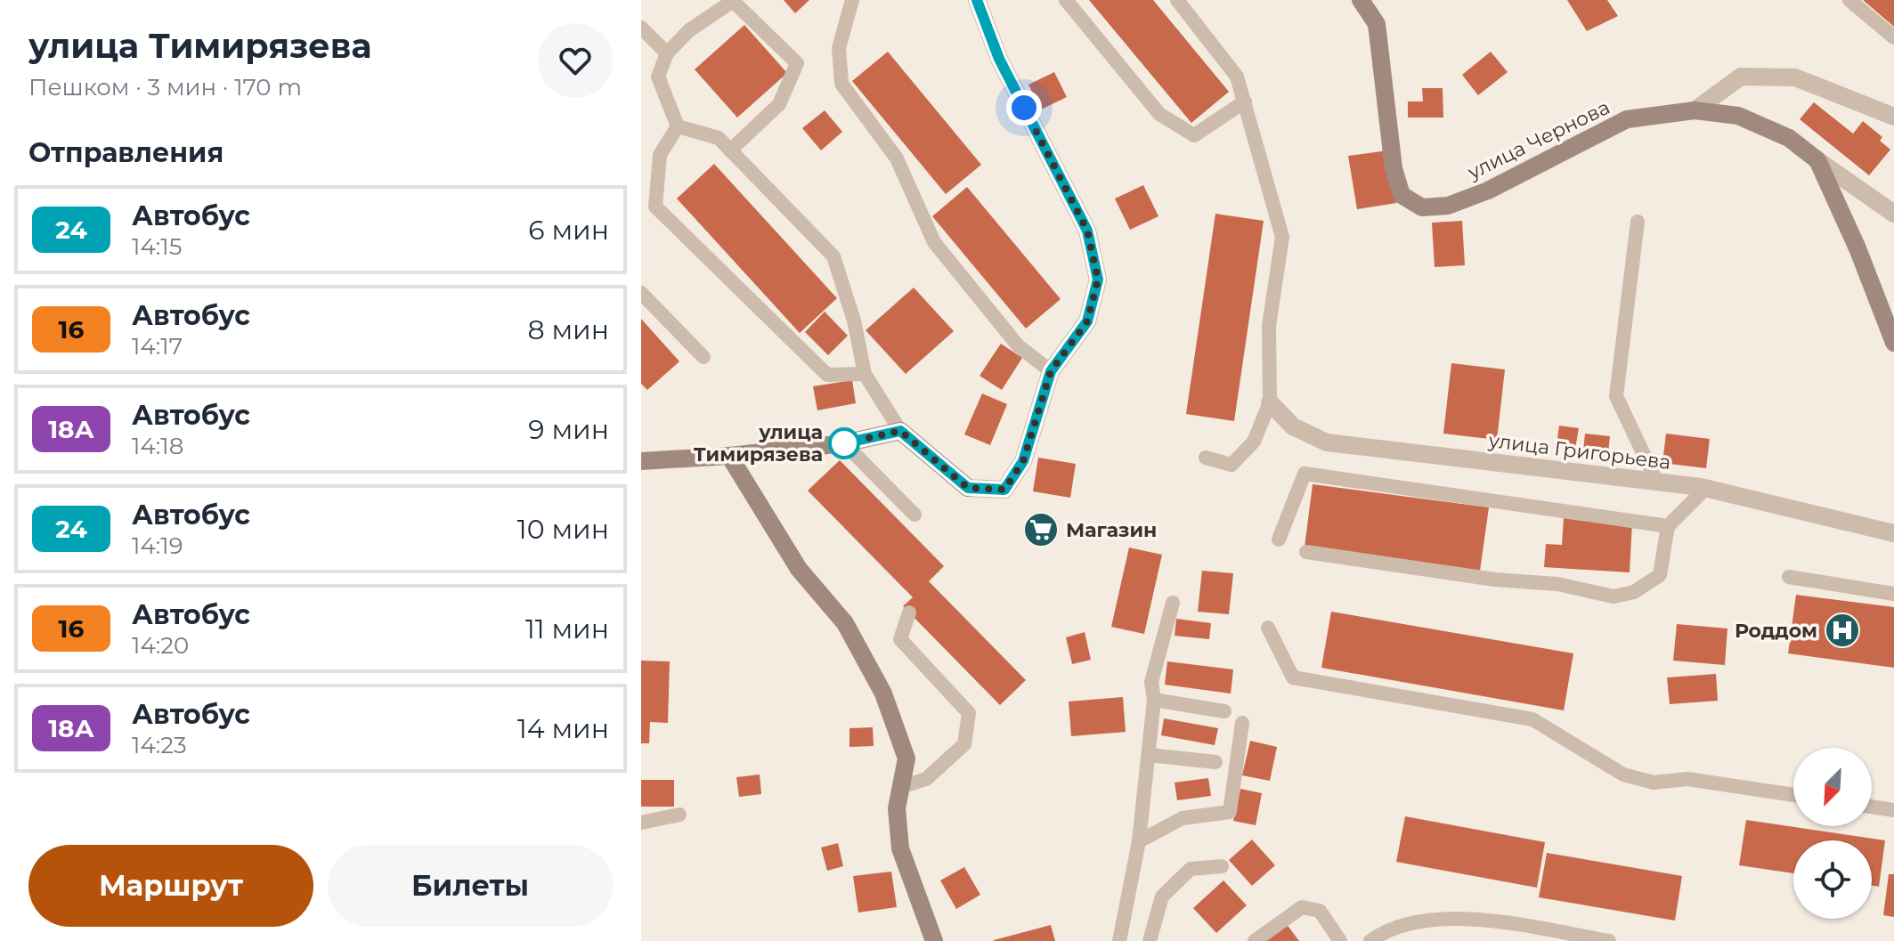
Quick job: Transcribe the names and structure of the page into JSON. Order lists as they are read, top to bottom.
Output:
{
  "streets": {
    "street": ["улица Чернова", "улица Григорьева"]
  },
  "places": {
    "other": ["улица Тимирязева"],
    "supermarket": ["Магазин"],
    "hospital": ["Роддом"]
  },
  "lines": ["bus line 24"],
  "north": "bottom left",
  "page": {
    "heading": [
      ["улица Тимирязева", "Пешком · 3 мин · 170 m"],
      "Отправления"
    ],
    "list": [
      {
        "mark": "24",
        "name": "Автобус",
        "note": "14:15",
        "value": "6 мин"
      },
      {
        "mark": "16",
        "name": "Автобус",
        "note": "14:17",
        "value": "8 мин"
      },
      {
        "mark": "18А",
        "name": "Автобус",
        "note": "14:18",
        "value": "9 мин"
      },
      {
        "mark": "24",
        "name": "Автобус",
        "note": "14:19",
        "value": "10 мин"
      },
      {
        "mark": "16",
        "name": "Автобус",
        "note": "14:20",
        "value": "11 мин"
      },
      {
        "mark": "18А",
        "name": "Автобус",
        "note": "14:23",
        "value": "14 мин"
      }
    ],
    "buttons": ["Маршрут", "Билеты"]
  }
}
